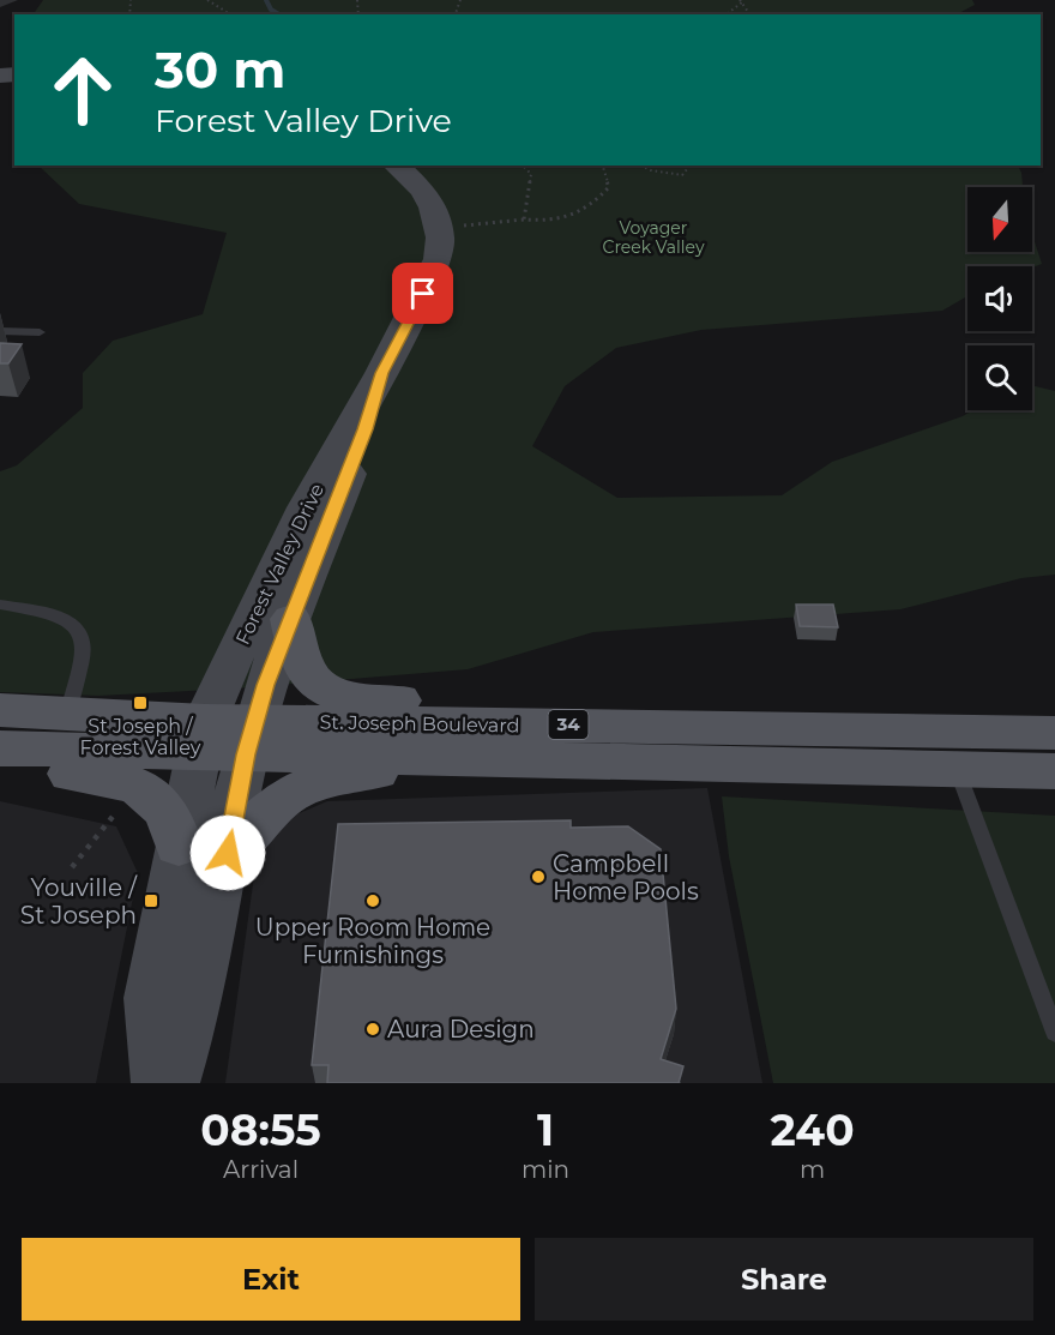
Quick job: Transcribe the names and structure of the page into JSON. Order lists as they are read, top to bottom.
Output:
{
  "streets": {
    "main road": ["St. Joseph Boulevard", "34"],
    "street": ["Forest Valley Drive"]
  },
  "crossings": [
    ["Forest Valley Drive", "St. Joseph Boulevard"]
  ],
  "parks": ["Voyager Creek Valley"],
  "places": {
    "transit": ["St Joseph / Forest Valley", "Youville / St Joseph"],
    "other": ["Campbell Home Pools", "Upper Room Home Furnishings", "Aura Design"]
  },
  "north": "bottom",
  "page": {
    "turn": ["30 m", "Forest Valley Drive"],
    "eta": [
      "08:55",
      "Arrival",
      "1",
      "min",
      "240",
      "m"
    ],
    "buttons": ["Exit", "Share"]
  }
}
